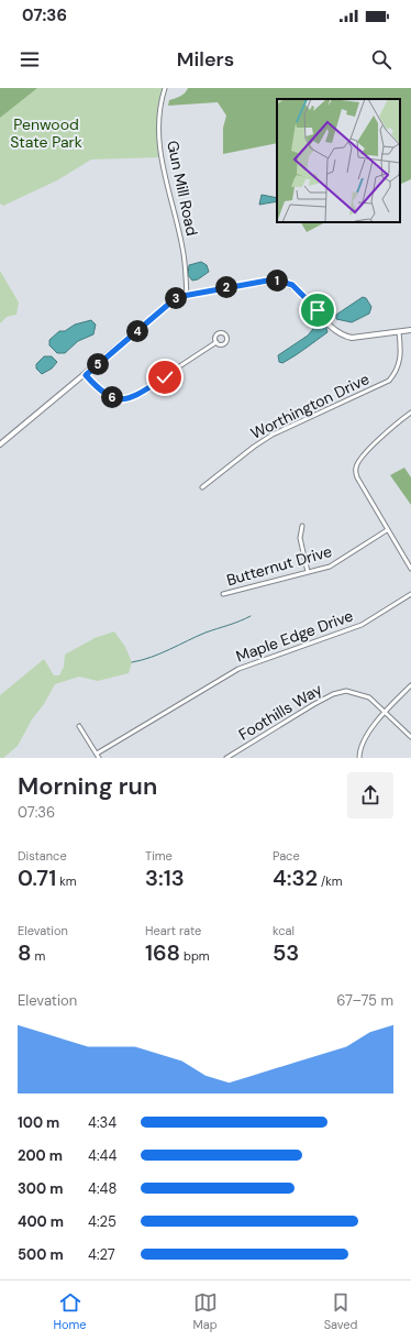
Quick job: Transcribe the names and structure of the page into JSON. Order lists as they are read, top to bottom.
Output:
{
  "streets": {
    "street": [
      "Gun Mill Road",
      "Worthington Drive",
      "Butternut Drive",
      "Maple Edge Drive",
      "Foothills Way"
    ]
  },
  "parks": ["Penwood State Park"],
  "page": {
    "status": "07:36",
    "header": "Milers",
    "pins": [
      "1",
      "2",
      "3",
      "4",
      "5",
      "6"
    ],
    "heading": ["Morning run", "07:36"],
    "stats": [
      ["Distance", "0.71 km"],
      ["Time", "3:13"],
      ["Pace", "4:32 /km"],
      ["Elevation", "8 m"],
      ["Heart rate", "168 bpm"],
      ["kcal", "53"]
    ],
    "chart": ["Elevation", "67–75 m"],
    "list": [
      {
        "name": "100 m",
        "note": "4:34"
      },
      {
        "name": "200 m",
        "note": "4:44"
      },
      {
        "name": "300 m",
        "note": "4:48"
      },
      {
        "name": "400 m",
        "note": "4:25"
      },
      {
        "name": "500 m",
        "note": "4:27"
      }
    ],
    "tabs": ["Home", "Map", "Saved"]
  }
}
